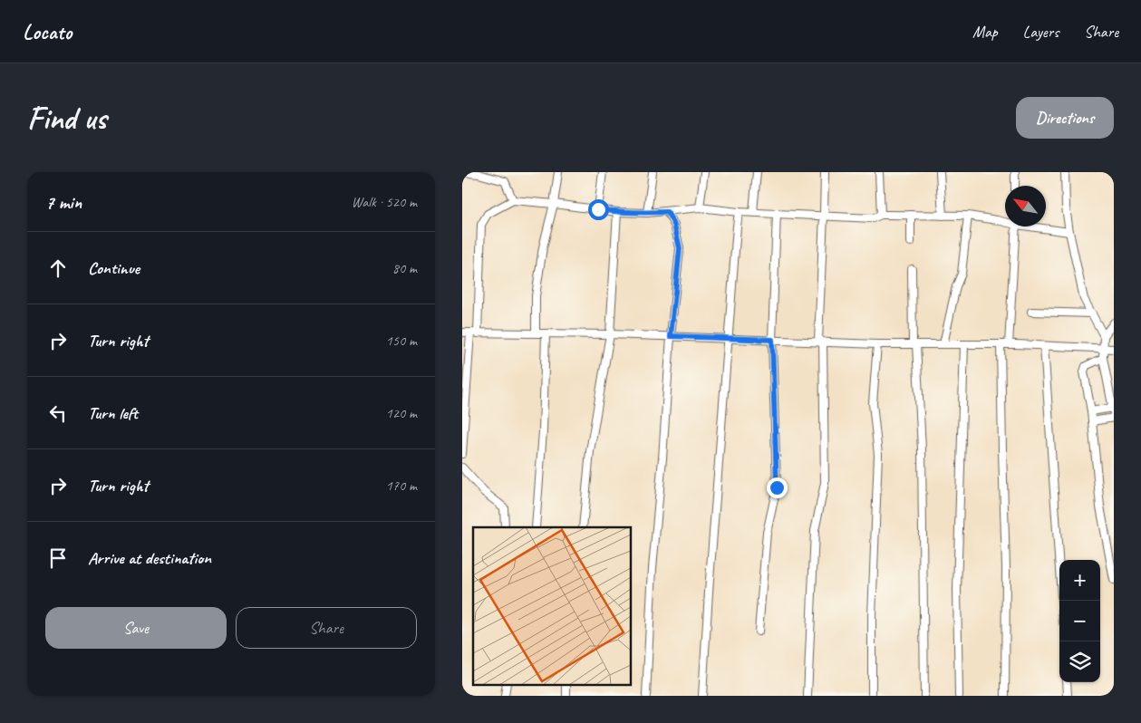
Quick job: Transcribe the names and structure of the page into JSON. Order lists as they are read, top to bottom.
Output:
{
  "north": "top left",
  "page": {
    "header": "Locato",
    "nav": ["Map", "Layers", "Share"],
    "buttons": [
      "Directions",
      ["Save", "Share"]
    ],
    "title": "Find us",
    "heading": ["7 min", "Walk · 520 m"],
    "list": [
      ["Continue", "80 m"],
      ["Turn right", "150 m"],
      ["Turn left", "120 m"],
      ["Turn right", "170 m"],
      "Arrive at destination"
    ],
    "map_buttons": ["+", "−"]
  }
}
